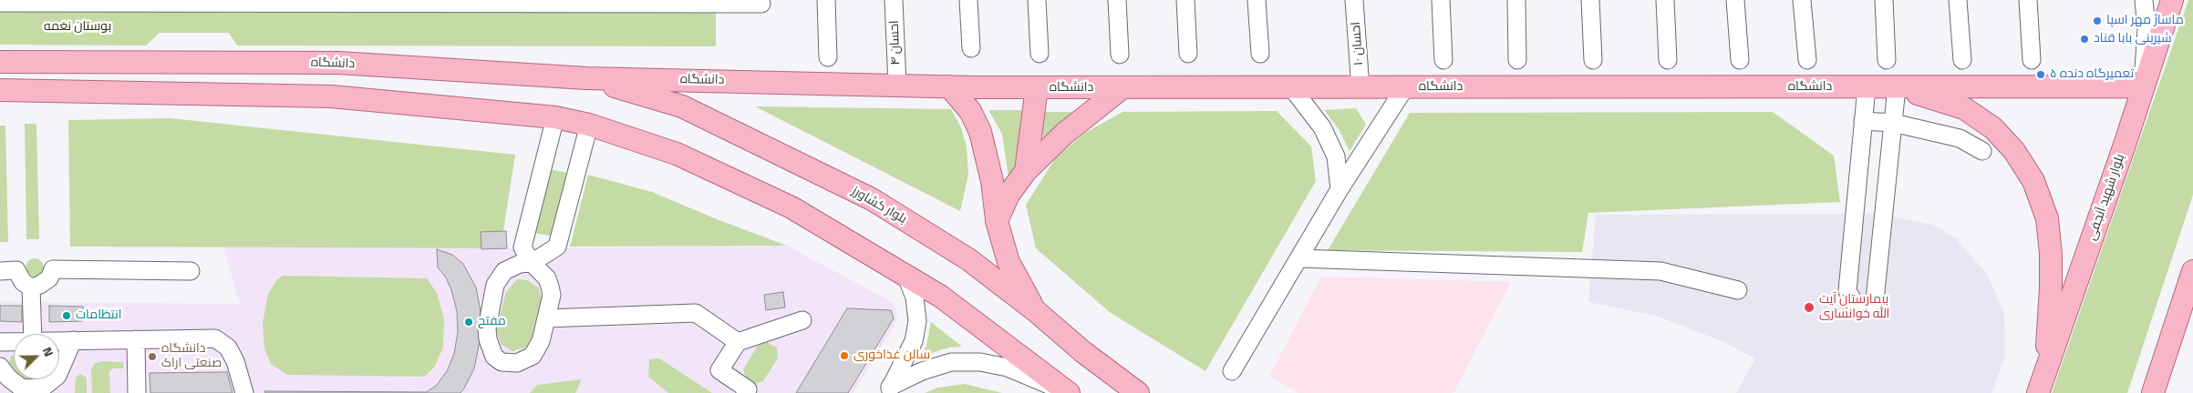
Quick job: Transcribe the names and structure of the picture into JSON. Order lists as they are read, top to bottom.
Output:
{
  "streets": {
    "main road": ["دانشگاه", "بلوار شهید آنجفی", "بلوار کشاورز"],
    "street": ["احسان ۴", "احسان ۱۰"]
  },
  "crossings": [
    ["احسان ۴", "دانشگاه"],
    ["احسان ۱۰", "دانشگاه"],
    ["دانشگاه", "بلوار شهید آنجفی"],
    ["دانشگاه", "بلوار کشاورز"]
  ],
  "parks": ["بوستان نغمه"],
  "places": [
    "ماساژ مهر اسپا",
    "شیرینی بابا قناد",
    "تعمیرگاه دنده ۵",
    "بیمارستان آیت الله خوانساری",
    "انتظامات",
    "مفتح",
    "سالن غذاخوری",
    "دانشگاه صنعتی اراک"
  ],
  "north": "top right"
}
